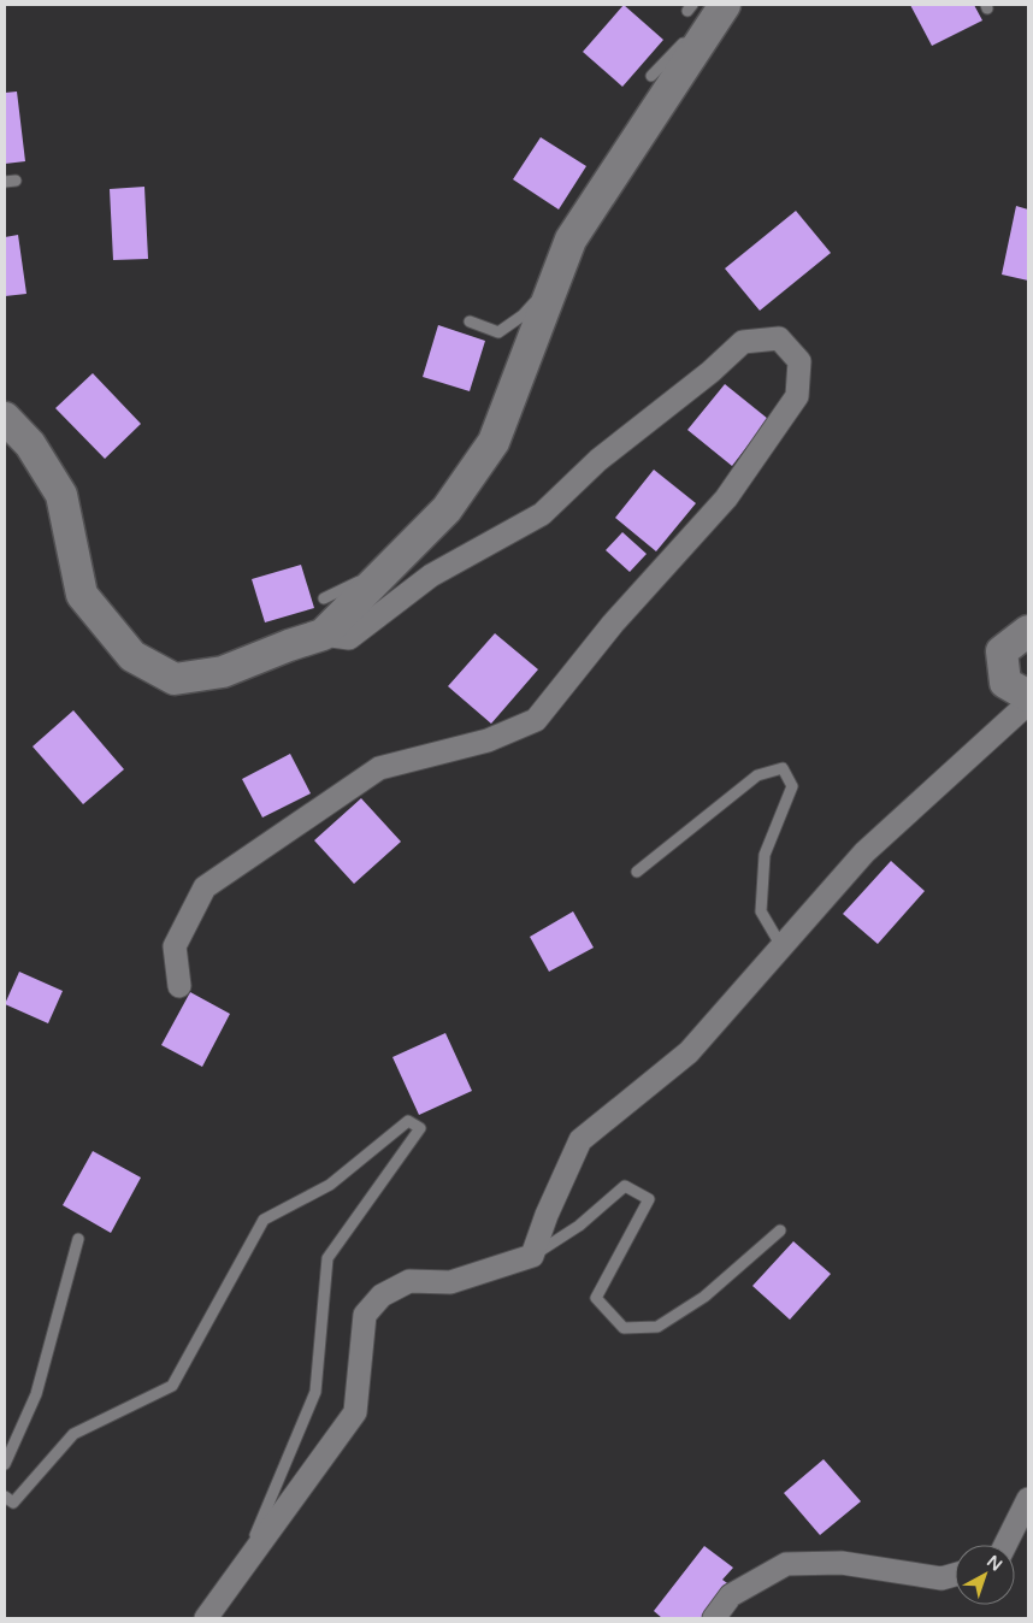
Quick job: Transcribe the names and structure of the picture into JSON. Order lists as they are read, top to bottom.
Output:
{
  "north": "top right"
}
